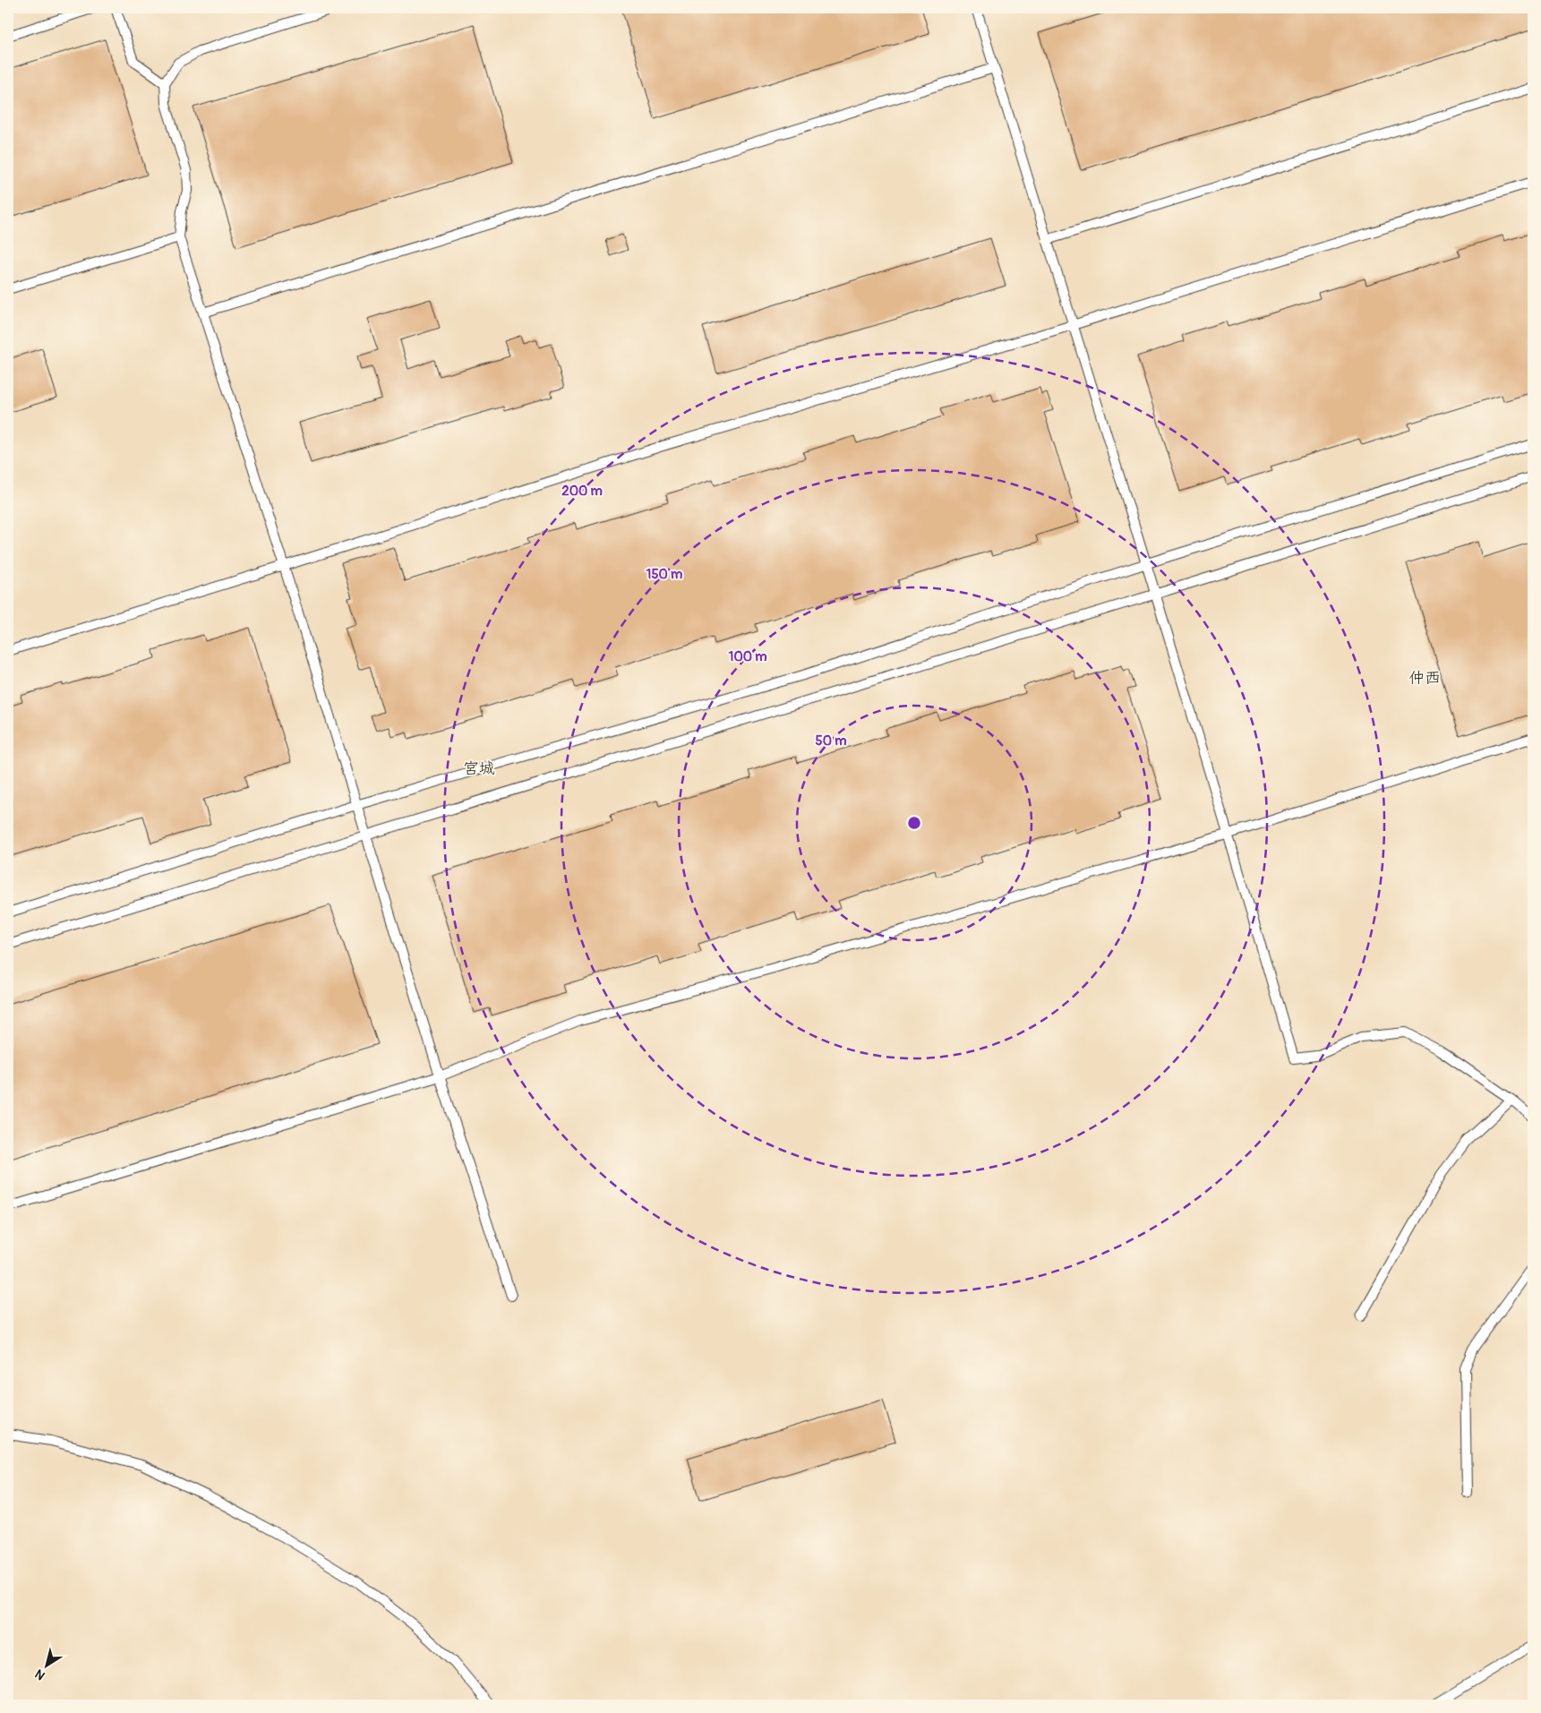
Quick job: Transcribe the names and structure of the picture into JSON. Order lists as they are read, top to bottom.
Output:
{
  "districts": ["仲西", "宮城"],
  "north": "bottom left",
  "rings": [
    "200 m",
    "150 m",
    "100 m",
    "50 m"
  ]
}
